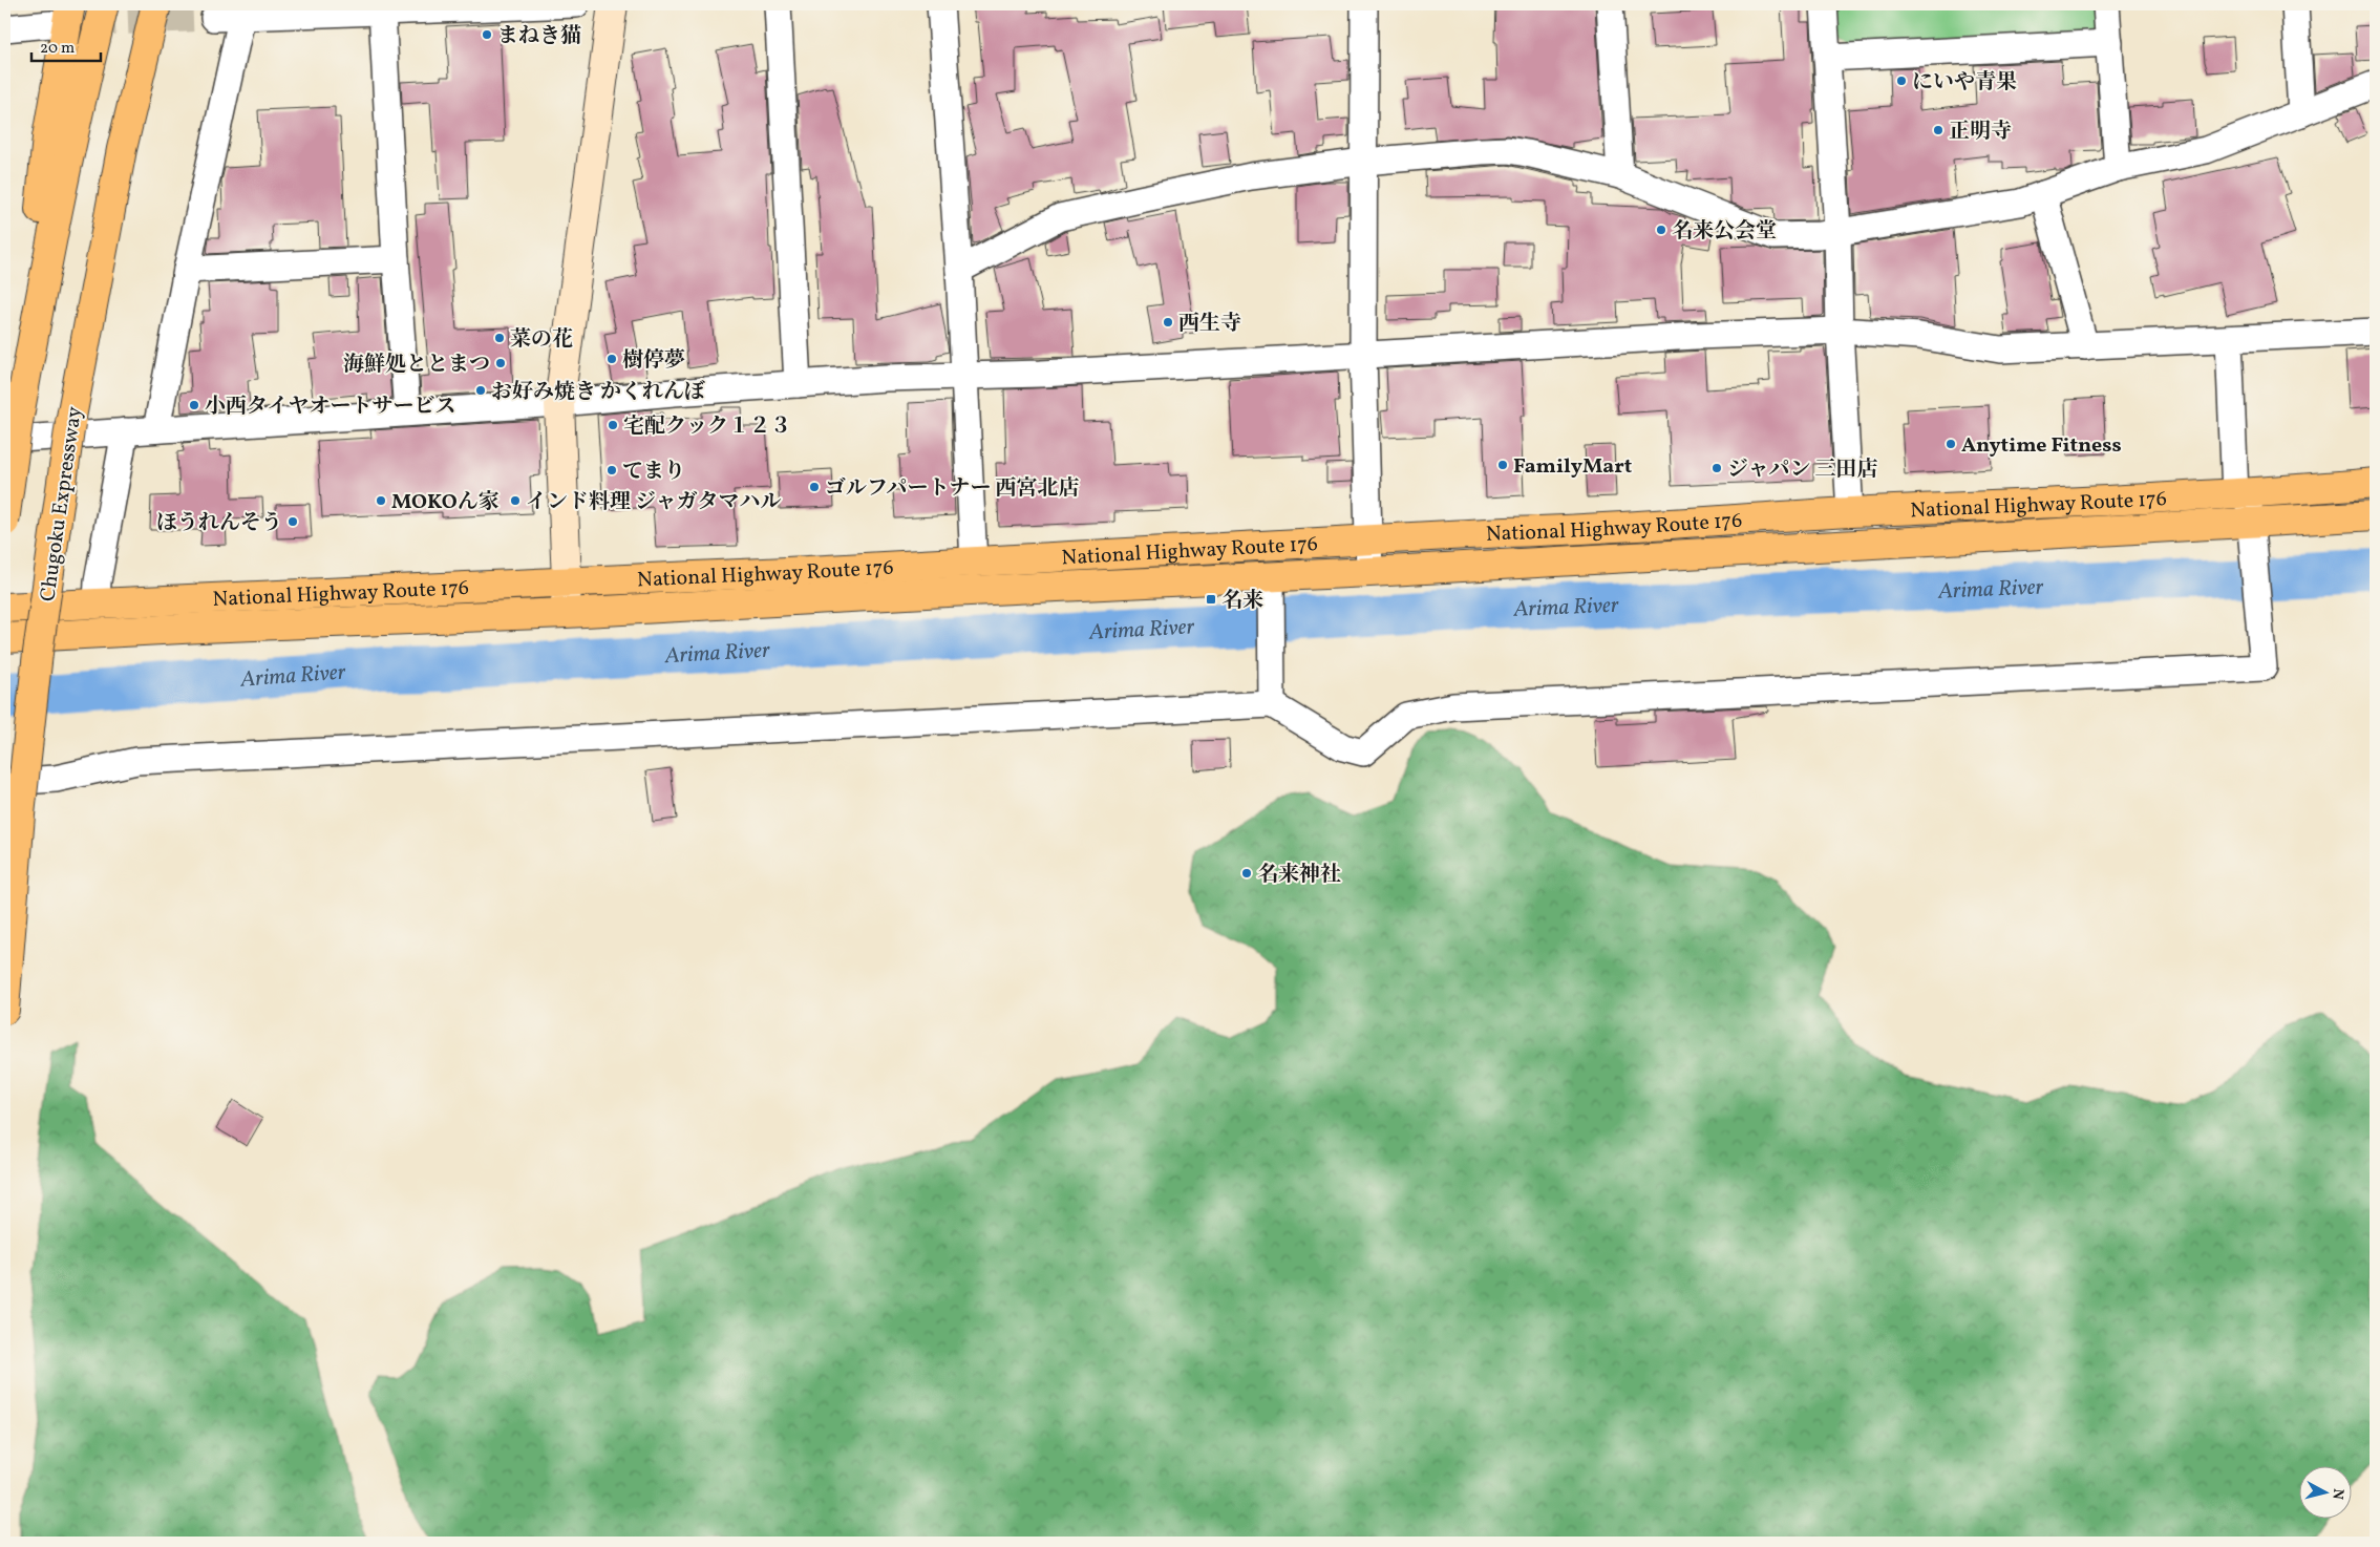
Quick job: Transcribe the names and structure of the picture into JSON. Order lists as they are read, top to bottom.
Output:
{
  "streets": {
    "highway": ["Chugoku Expressway", "National Highway Route 176"]
  },
  "water": ["Arima River"],
  "places": {
    "other": [
      "まねき猫",
      "にいや青果",
      "正明寺",
      "名来公会堂",
      "西生寺",
      "菜の花",
      "樹停夢",
      "海鮮処ととまつ",
      "お好み焼き かくれんぼ",
      "小西タイヤオートサービス",
      "宅配クック１２３",
      "Anytime Fitness",
      "FamilyMart",
      "ジャパン 三田店",
      "てまり",
      "ゴルフパートナー 西宮北店",
      "MOKOん家",
      "インド料理 ジャガタマハル",
      "ほうれんそう",
      "名来神社"
    ],
    "transit": ["名来"]
  },
  "scale_bar": "20 m",
  "north": "right"
}
